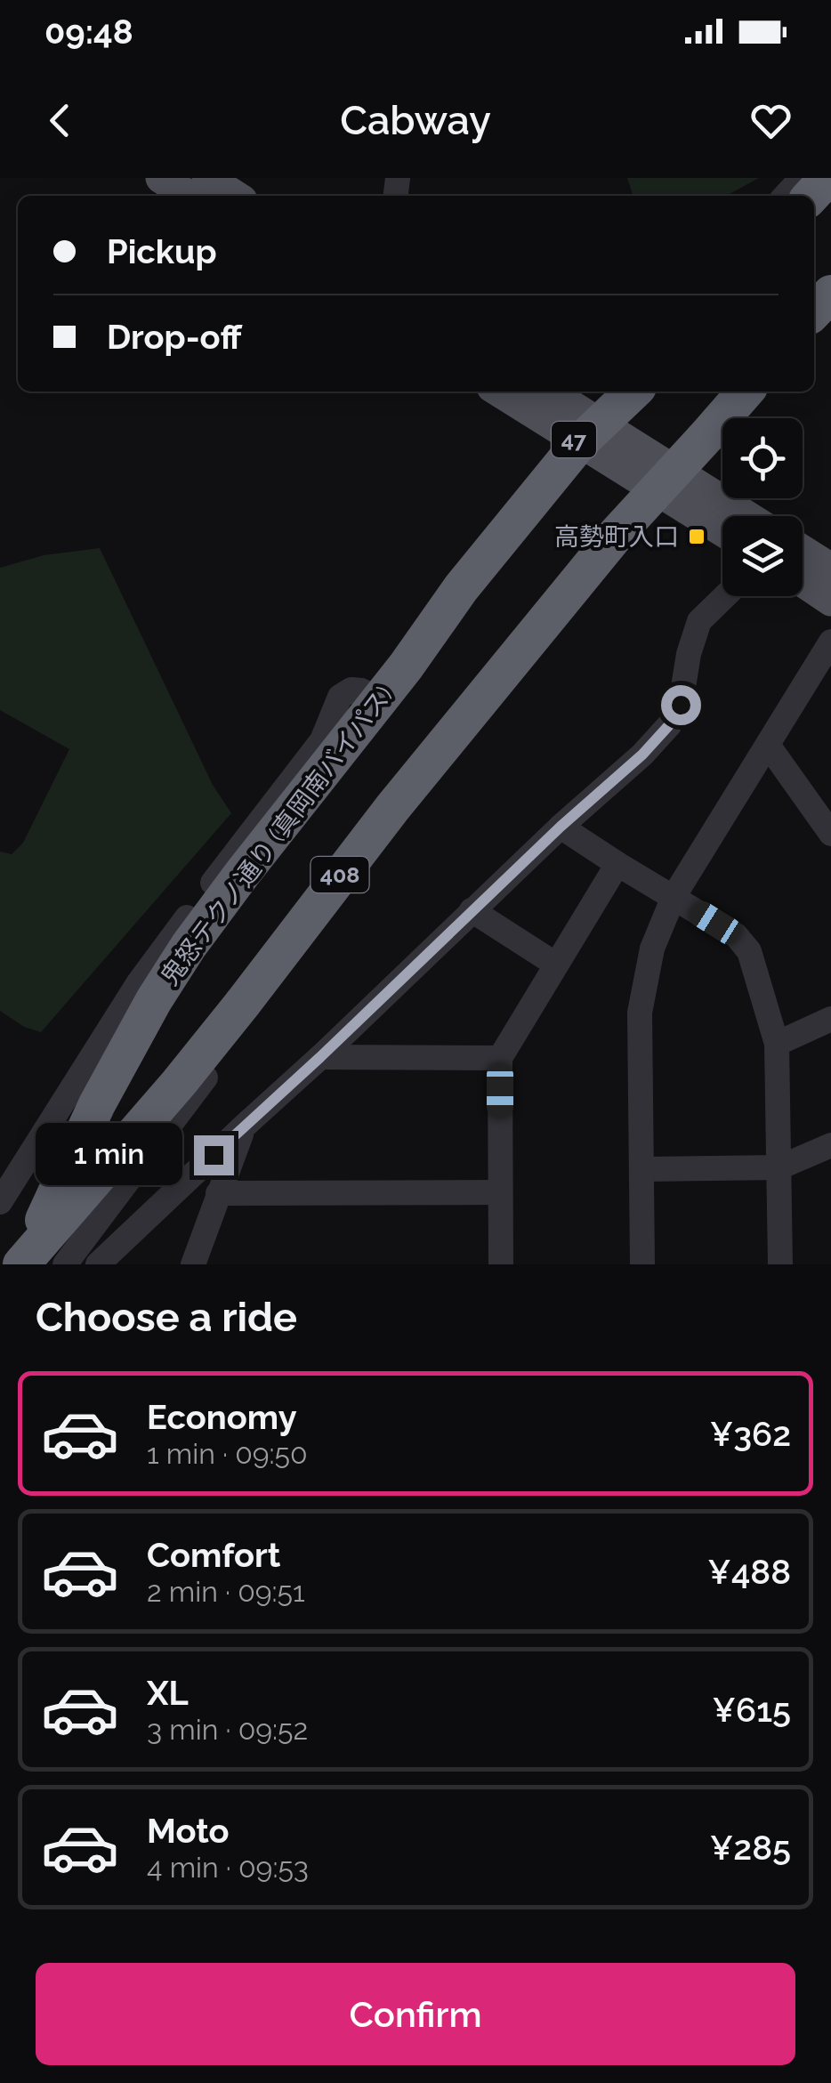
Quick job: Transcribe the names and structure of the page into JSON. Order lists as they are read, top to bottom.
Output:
{
  "streets": {
    "highway": ["鬼怒テクノ通り (真岡南バイパス)", "408"],
    "main road": ["47"]
  },
  "crossings": [
    ["47", "鬼怒テクノ通り (真岡南バイパス)"],
    ["47", "408"],
    ["鬼怒テクノ通り (真岡南バイパス)", "408"]
  ],
  "places": {
    "transit": ["高勢町入口"]
  },
  "page": {
    "status": "09:48",
    "header": "Cabway",
    "banner": ["Pickup", "Drop-off"],
    "bubble": "1 min",
    "heading": "Choose a ride",
    "list": [
      {
        "name": "Economy",
        "note": "1 min · 09:50",
        "value": "¥362"
      },
      {
        "name": "Comfort",
        "note": "2 min · 09:51",
        "value": "¥488"
      },
      {
        "name": "XL",
        "note": "3 min · 09:52",
        "value": "¥615"
      },
      {
        "name": "Moto",
        "note": "4 min · 09:53",
        "value": "¥285"
      }
    ],
    "buttons": "Confirm"
  }
}
